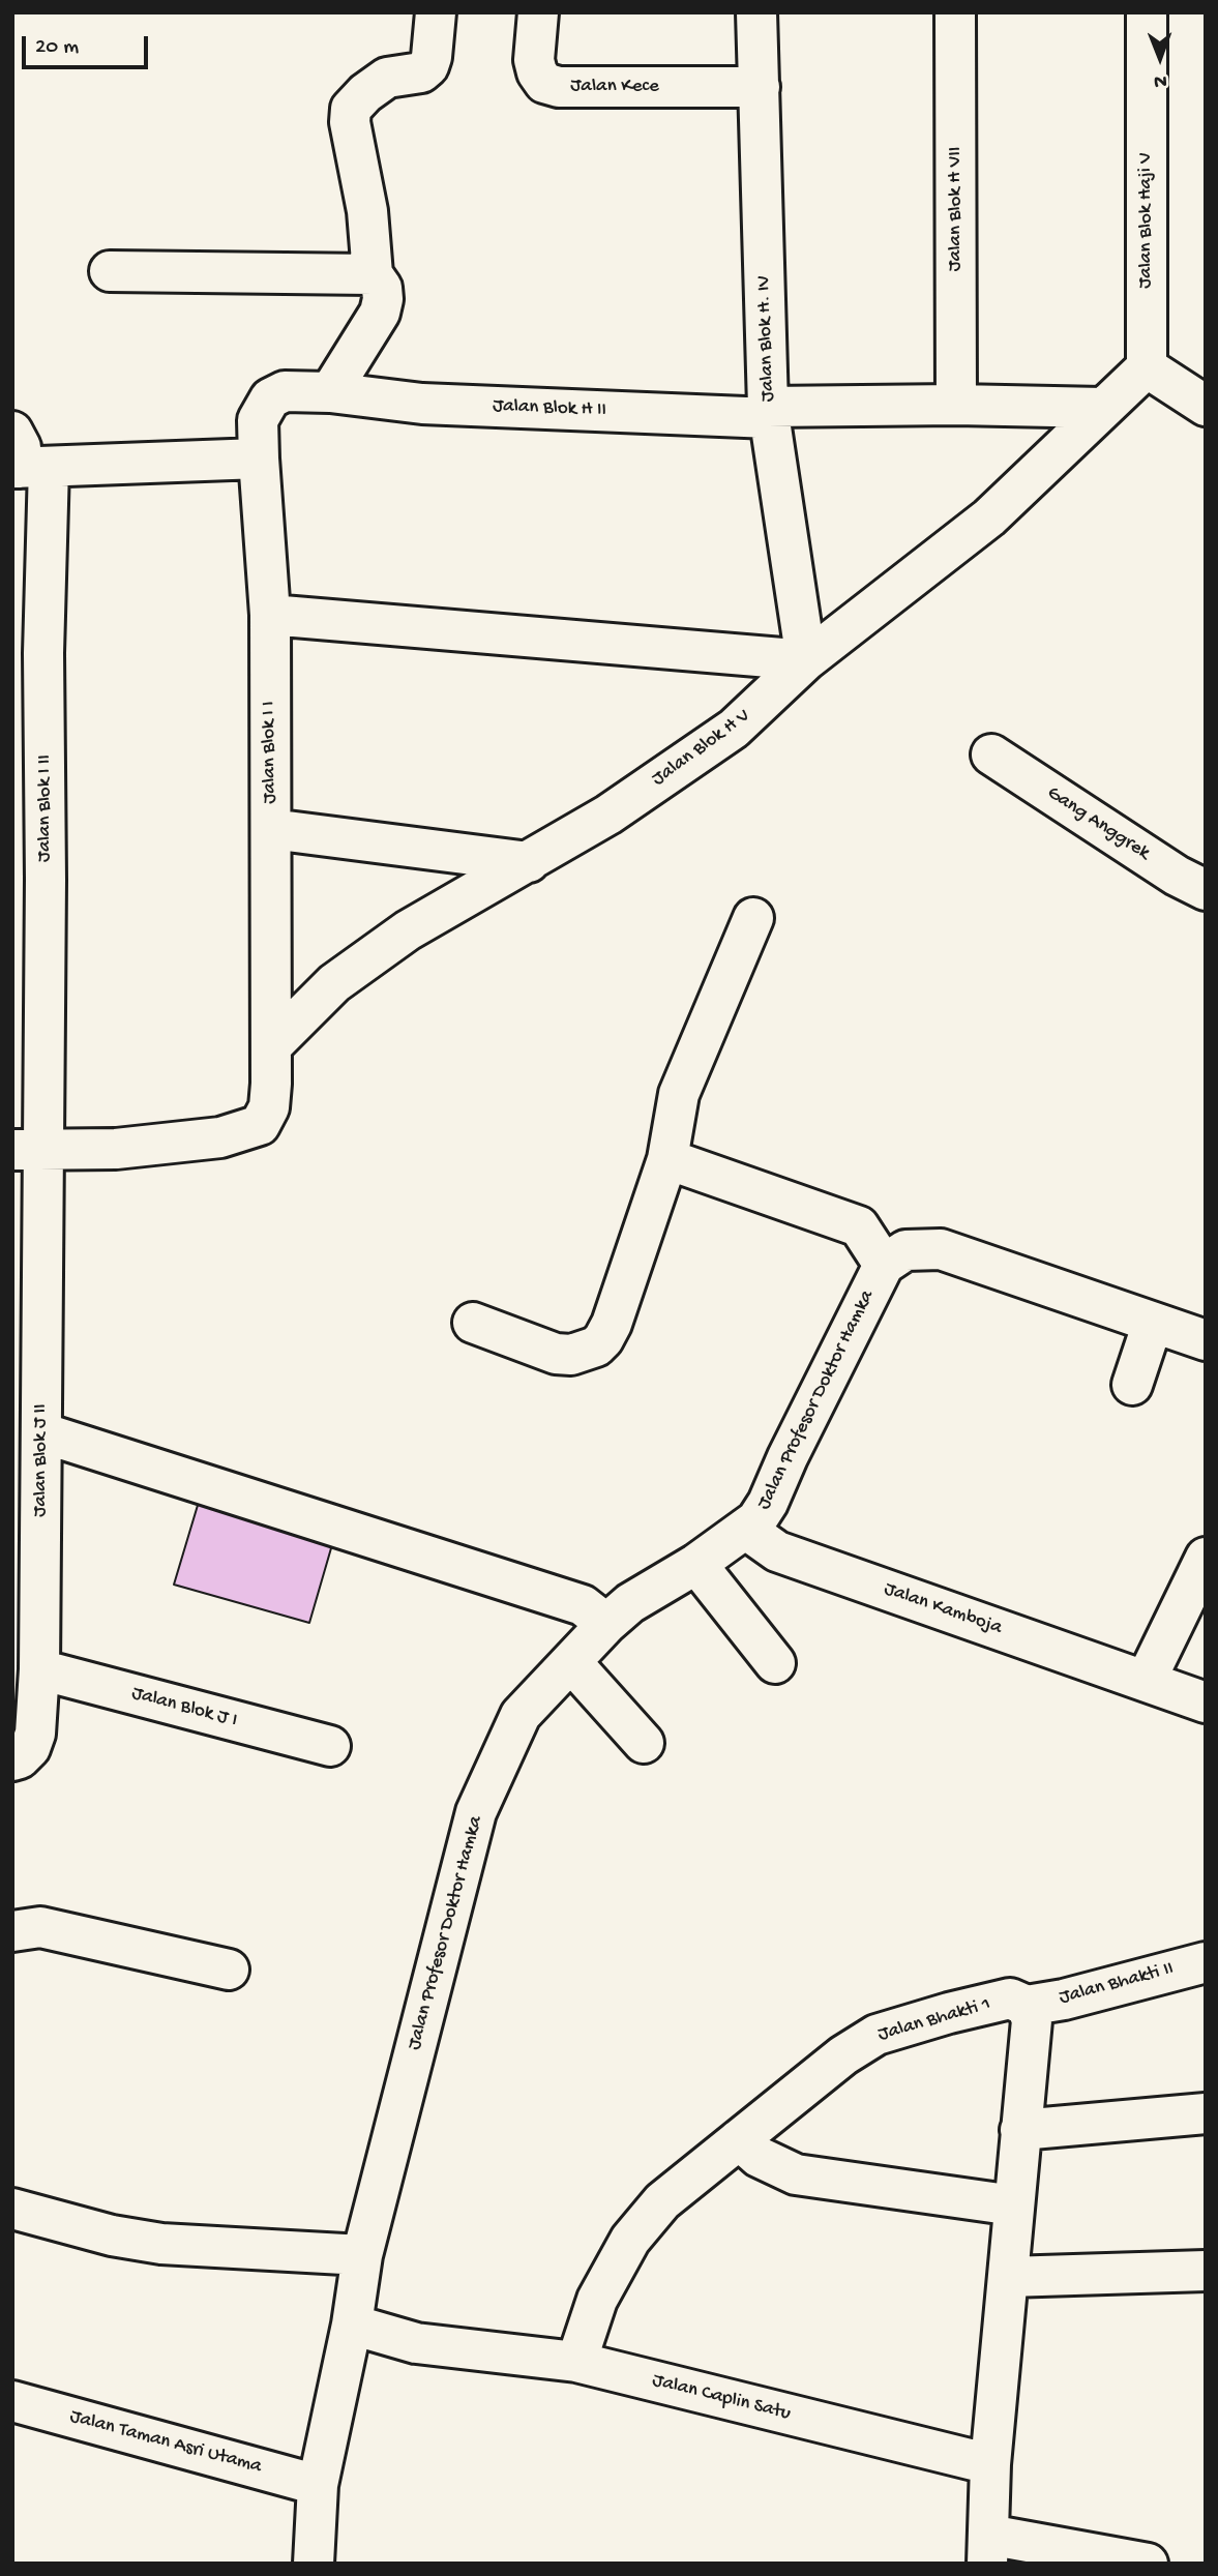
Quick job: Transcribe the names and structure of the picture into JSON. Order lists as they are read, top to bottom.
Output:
{
  "streets": {
    "street": [
      "Jalan Kece",
      "Jalan Blok H VII",
      "Jalan Blok Haji V",
      "Jalan Blok H. IV",
      "Jalan Blok H II",
      "Jalan Blok H V",
      "Jalan Blok I I",
      "Jalan Blok I II",
      "Gang Anggrek",
      "Jalan Profesor Doktor Hamka",
      "Jalan Blok J II",
      "Jalan Kamboja",
      "Jalan Blok J I",
      "Jalan Bhakti II",
      "Jalan Bhakti 1",
      "Jalan Caplin Satu",
      "Jalan Taman Asri Utama"
    ]
  },
  "crossings": [
    ["Jalan Kece", "Jalan Blok H. IV"],
    ["Jalan Blok H VII", "Jalan Blok H II"],
    ["Jalan Blok H. IV", "Jalan Blok H II"],
    ["Jalan Blok H. IV", "Jalan Blok H V"],
    ["Jalan Blok H II", "Jalan Blok H V"],
    ["Jalan Blok H II", "Jalan Blok I I"],
    ["Jalan Blok H V", "Jalan Blok I I"],
    ["Jalan Blok I I", "Jalan Blok I II"],
    ["Jalan Blok I I", "Jalan Blok J II"],
    ["Jalan Blok I II", "Jalan Blok J II"],
    ["Jalan Profesor Doktor Hamka", "Jalan Kamboja"],
    ["Jalan Profesor Doktor Hamka", "Jalan Caplin Satu"],
    ["Jalan Profesor Doktor Hamka", "Jalan Taman Asri Utama"],
    ["Jalan Blok J II", "Jalan Blok J I"],
    ["Jalan Bhakti II", "Jalan Bhakti 1"],
    ["Jalan Bhakti 1", "Jalan Caplin Satu"]
  ],
  "scale_bar": "20 m",
  "north": "bottom"
}
